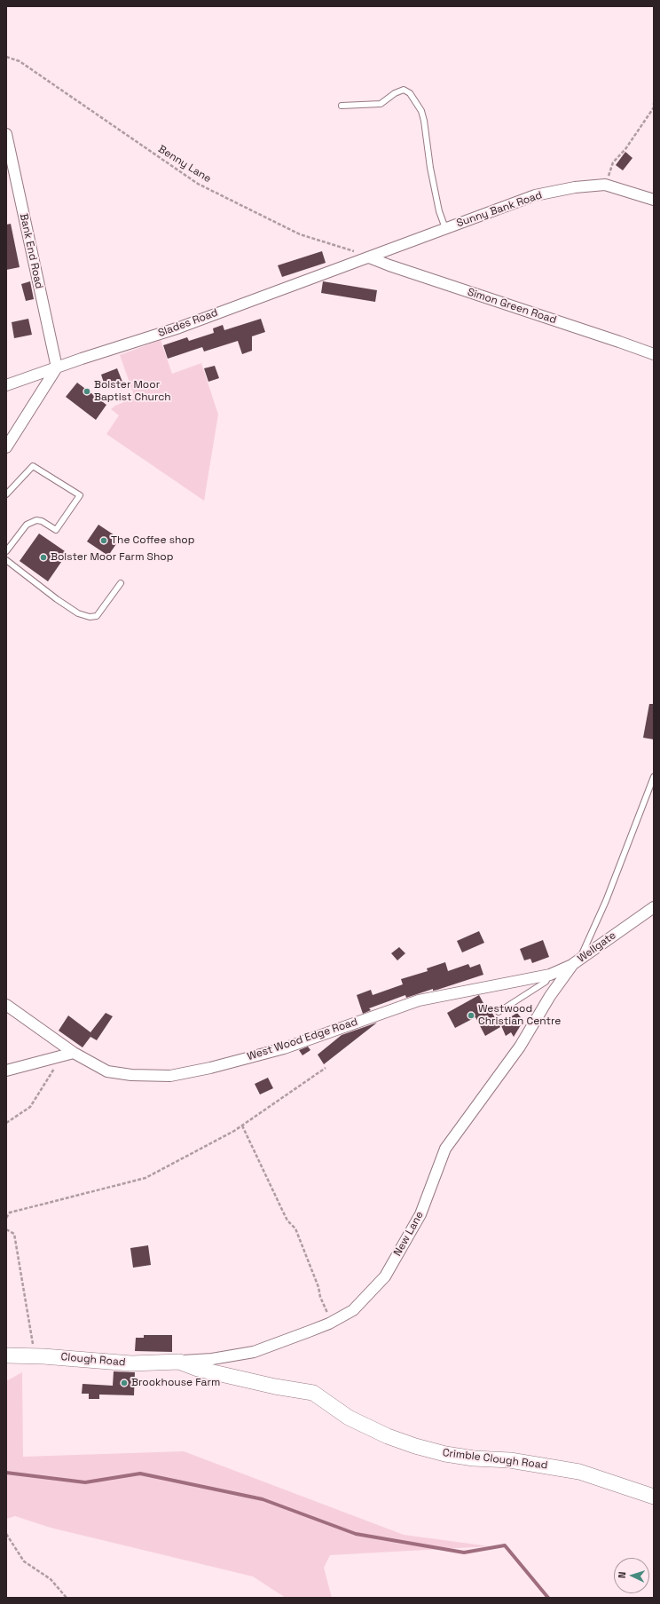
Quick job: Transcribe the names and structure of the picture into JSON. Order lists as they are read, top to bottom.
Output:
{
  "streets": {
    "street": [
      "Sunny Bank Road",
      "Bank End Road",
      "Simon Green Road",
      "Slades Road",
      "Wellgate",
      "West Wood Edge Road",
      "New Lane",
      "Clough Road",
      "Crimble Clough Road"
    ],
    "path": ["Benny Lane"]
  },
  "crossings": [
    ["Benny Lane", "Sunny Bank Road"],
    ["Benny Lane", "Simon Green Road"],
    ["Benny Lane", "Slades Road"],
    ["Sunny Bank Road", "Simon Green Road"],
    ["Sunny Bank Road", "Slades Road"],
    ["Bank End Road", "Slades Road"],
    ["Simon Green Road", "Slades Road"],
    ["Wellgate", "West Wood Edge Road"],
    ["Wellgate", "New Lane"],
    ["New Lane", "Clough Road"],
    ["New Lane", "Crimble Clough Road"],
    ["Clough Road", "Crimble Clough Road"]
  ],
  "places": [
    "Bolster Moor Baptist Church",
    "The Coffee shop",
    "Bolster Moor Farm Shop",
    "Westwood Christian Centre",
    "Brookhouse Farm"
  ],
  "north": "left"
}
